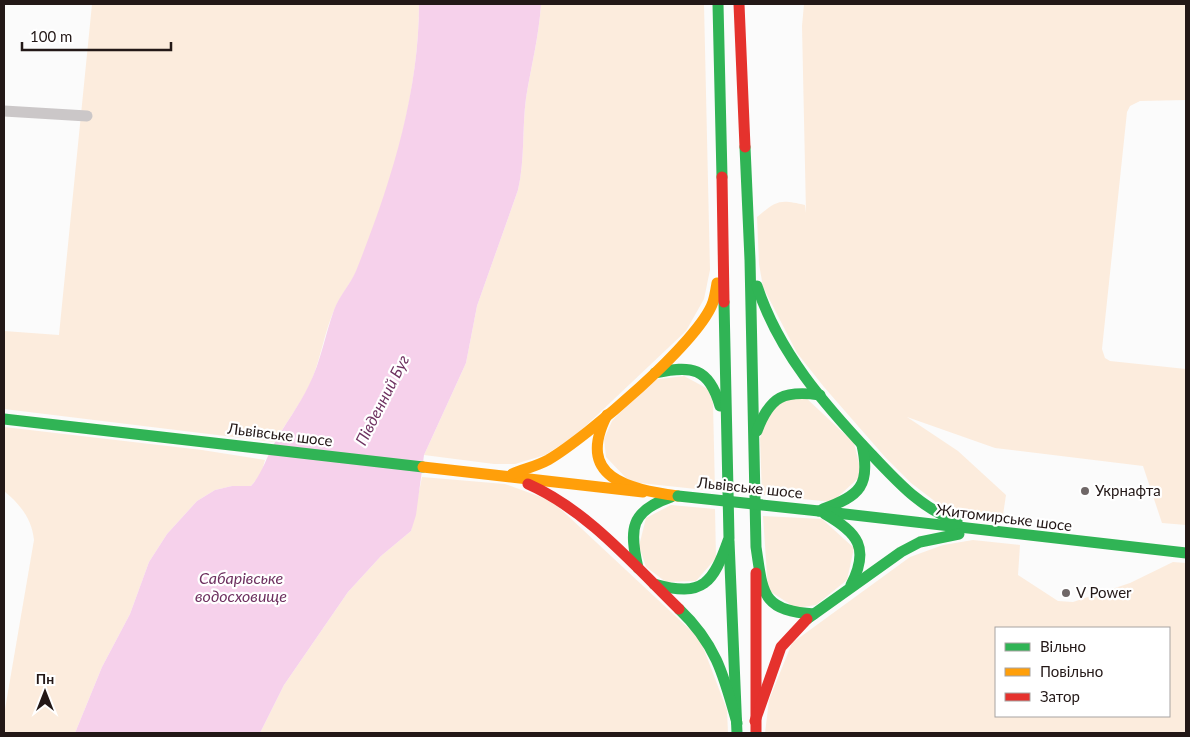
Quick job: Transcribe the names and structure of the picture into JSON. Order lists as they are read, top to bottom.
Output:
{
  "streets": {
    "main road": ["Львівське шосе", "Житомирське шосе"]
  },
  "crossings": [
    ["Львівське шосе", "Житомирське шосе"]
  ],
  "water": ["Південний Буг", "Сабарівське водосховище"],
  "places": ["Укрнафта", "V Power"],
  "legend": ["Вільно", "Повільно", "Затор"],
  "scale_bar": "100 m",
  "north": "top"
}
